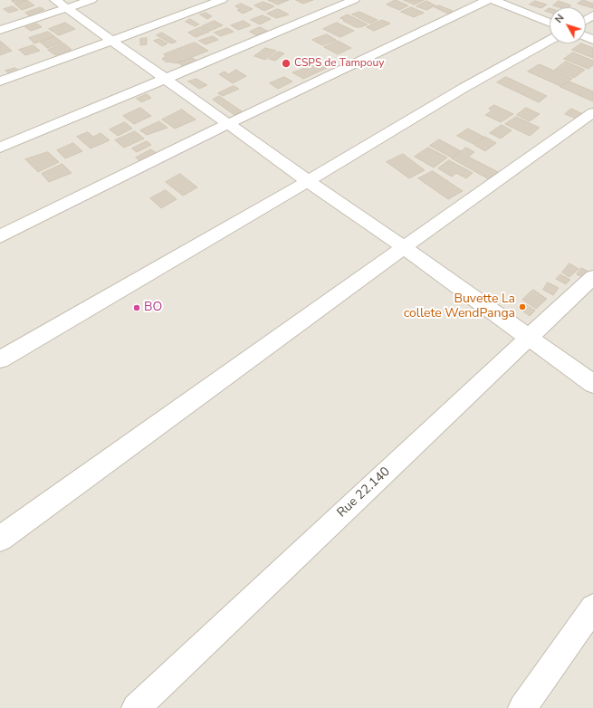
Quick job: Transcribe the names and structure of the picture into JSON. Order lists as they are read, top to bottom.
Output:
{
  "streets": {
    "street": ["Rue 22.140"]
  },
  "places": ["CSPS de Tampouy", "Buvette La collete WendPanga", "BO"],
  "north": "top left"
}
